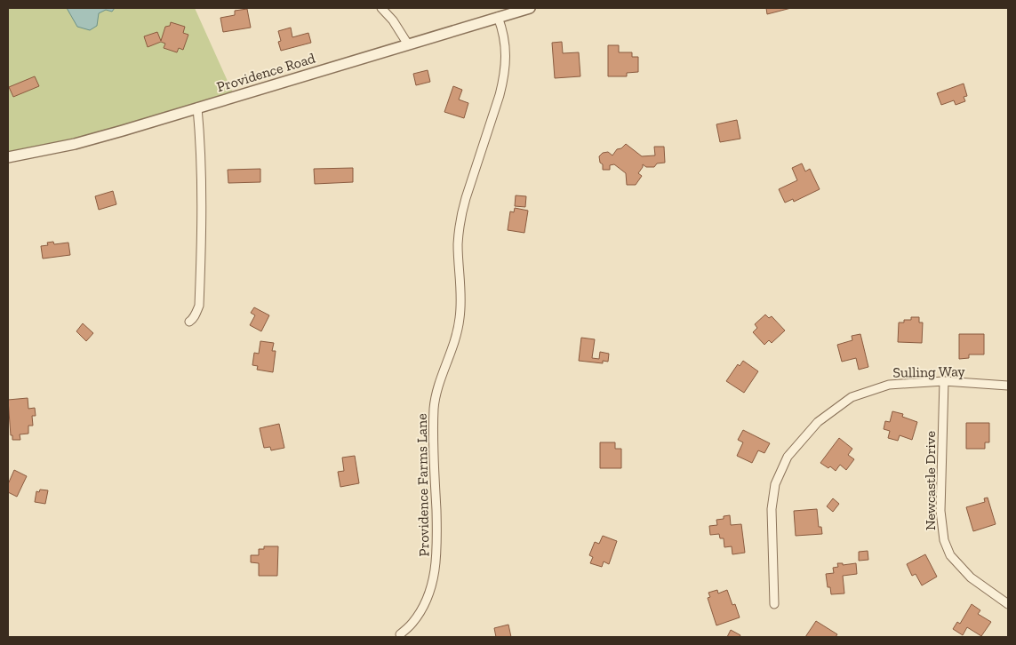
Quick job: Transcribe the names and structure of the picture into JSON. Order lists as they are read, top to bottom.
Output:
{
  "streets": {
    "street": [
      "Providence Road",
      "Sulling Way",
      "Newcastle Drive",
      "Providence Farms Lane"
    ]
  },
  "crossings": [
    ["Providence Road", "Providence Farms Lane"],
    ["Sulling Way", "Newcastle Drive"]
  ]
}
